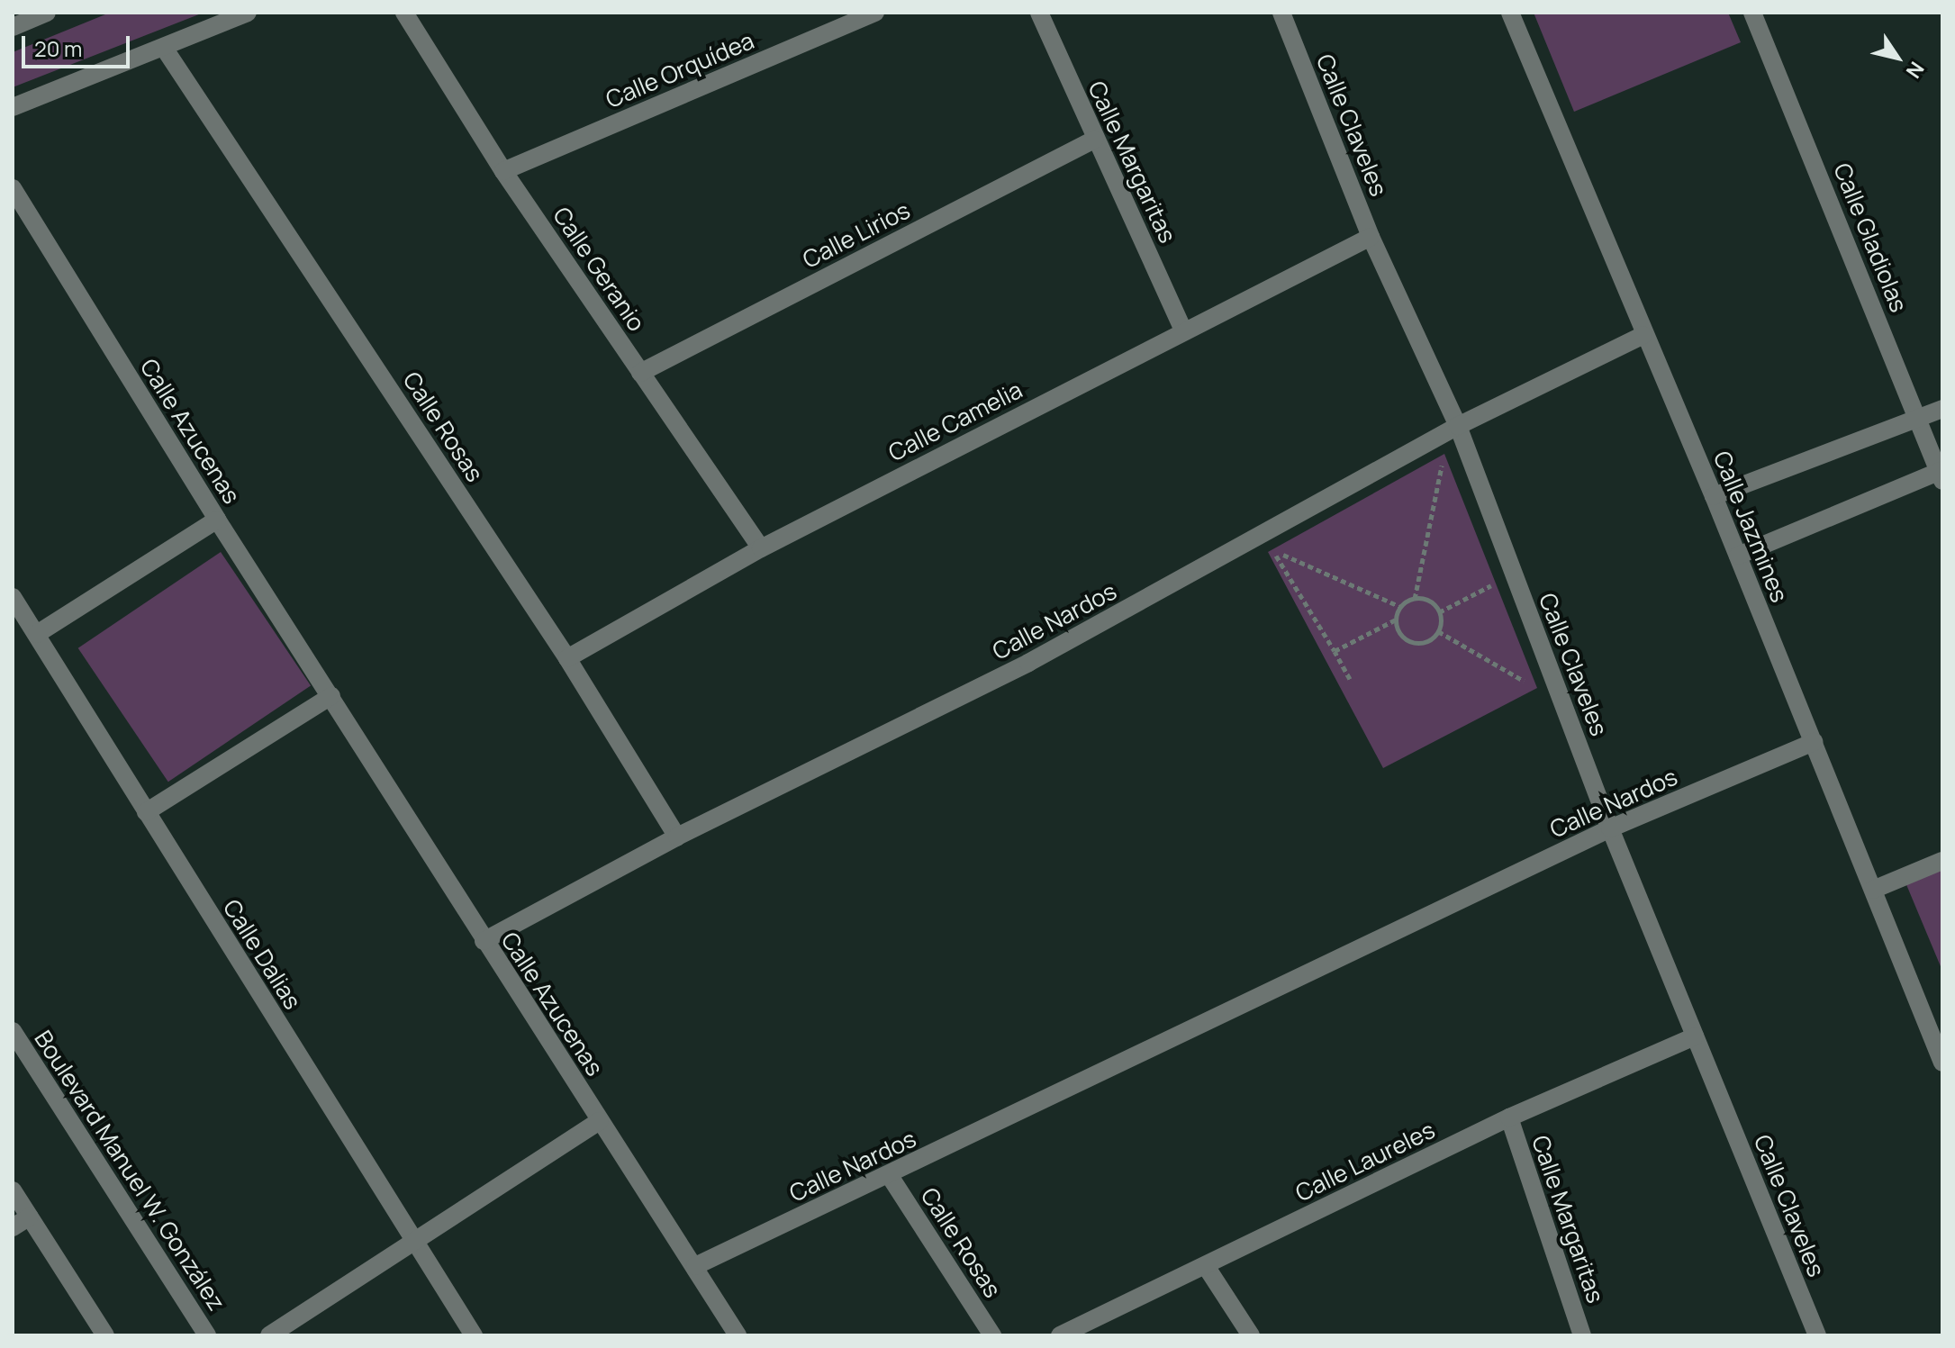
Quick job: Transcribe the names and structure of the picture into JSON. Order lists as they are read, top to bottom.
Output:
{
  "streets": {
    "street": [
      "Calle Orquídea",
      "Calle Claveles",
      "Calle Margaritas",
      "Calle Lirios",
      "Calle Gladiolas",
      "Calle Geranio",
      "Calle Camelia",
      "Calle Rosas",
      "Calle Azucenas",
      "Calle Jazmines",
      "Calle Nardos",
      "Calle Dalias",
      "Calle Laureles",
      "Boulevard Manuel W. González"
    ]
  },
  "crossings": [
    ["Calle Orquídea", "Calle Geranio"],
    ["Calle Claveles", "Calle Camelia"],
    ["Calle Claveles", "Calle Nardos"],
    ["Calle Claveles", "Calle Laureles"],
    ["Calle Margaritas", "Calle Lirios"],
    ["Calle Margaritas", "Calle Camelia"],
    ["Calle Margaritas", "Calle Laureles"],
    ["Calle Lirios", "Calle Geranio"],
    ["Calle Geranio", "Calle Camelia"],
    ["Calle Camelia", "Calle Rosas"],
    ["Calle Rosas", "Calle Nardos"],
    ["Calle Azucenas", "Calle Nardos"],
    ["Calle Jazmines", "Calle Nardos"]
  ],
  "scale_bar": "20 m",
  "north": "bottom right"
}
